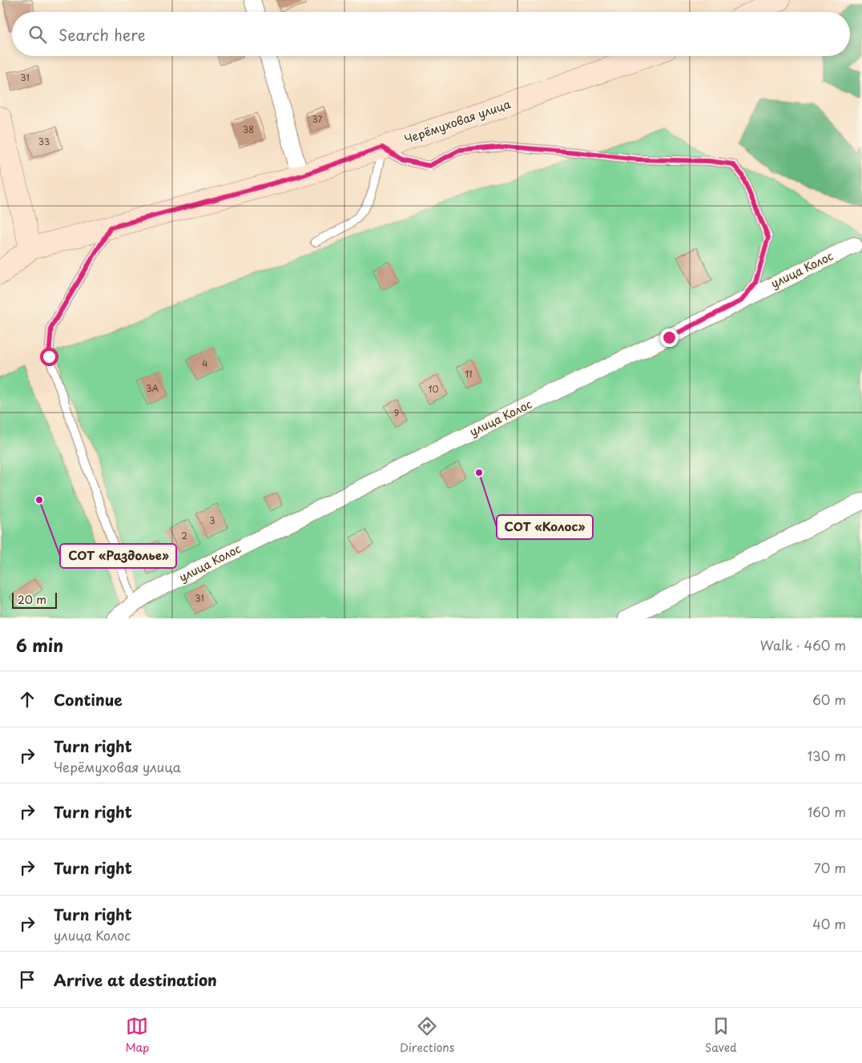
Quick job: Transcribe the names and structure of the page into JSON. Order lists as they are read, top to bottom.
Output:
{
  "streets": {
    "street": ["Черёмуховая улица", "улица Колос"]
  },
  "places": ["СОТ «Колос»", "СОТ «Раздолье»"],
  "house_numbers": [
    "31",
    "37",
    "38",
    "33",
    "4",
    "11",
    "3А",
    "10",
    "9",
    "3",
    "2",
    "31"
  ],
  "scale_bar": "20 m",
  "page": {
    "search": "Search here",
    "scale": "20 m",
    "heading": ["6 min", "Walk · 460 m"],
    "list": [
      ["Continue", "60 m"],
      ["Turn right", "Черёмуховая улица", "130 m"],
      ["Turn right", "160 m"],
      ["Turn right", "70 m"],
      ["Turn right", "улица Колос", "40 m"],
      "Arrive at destination"
    ],
    "nav": ["Map", "Directions", "Saved"]
  }
}
